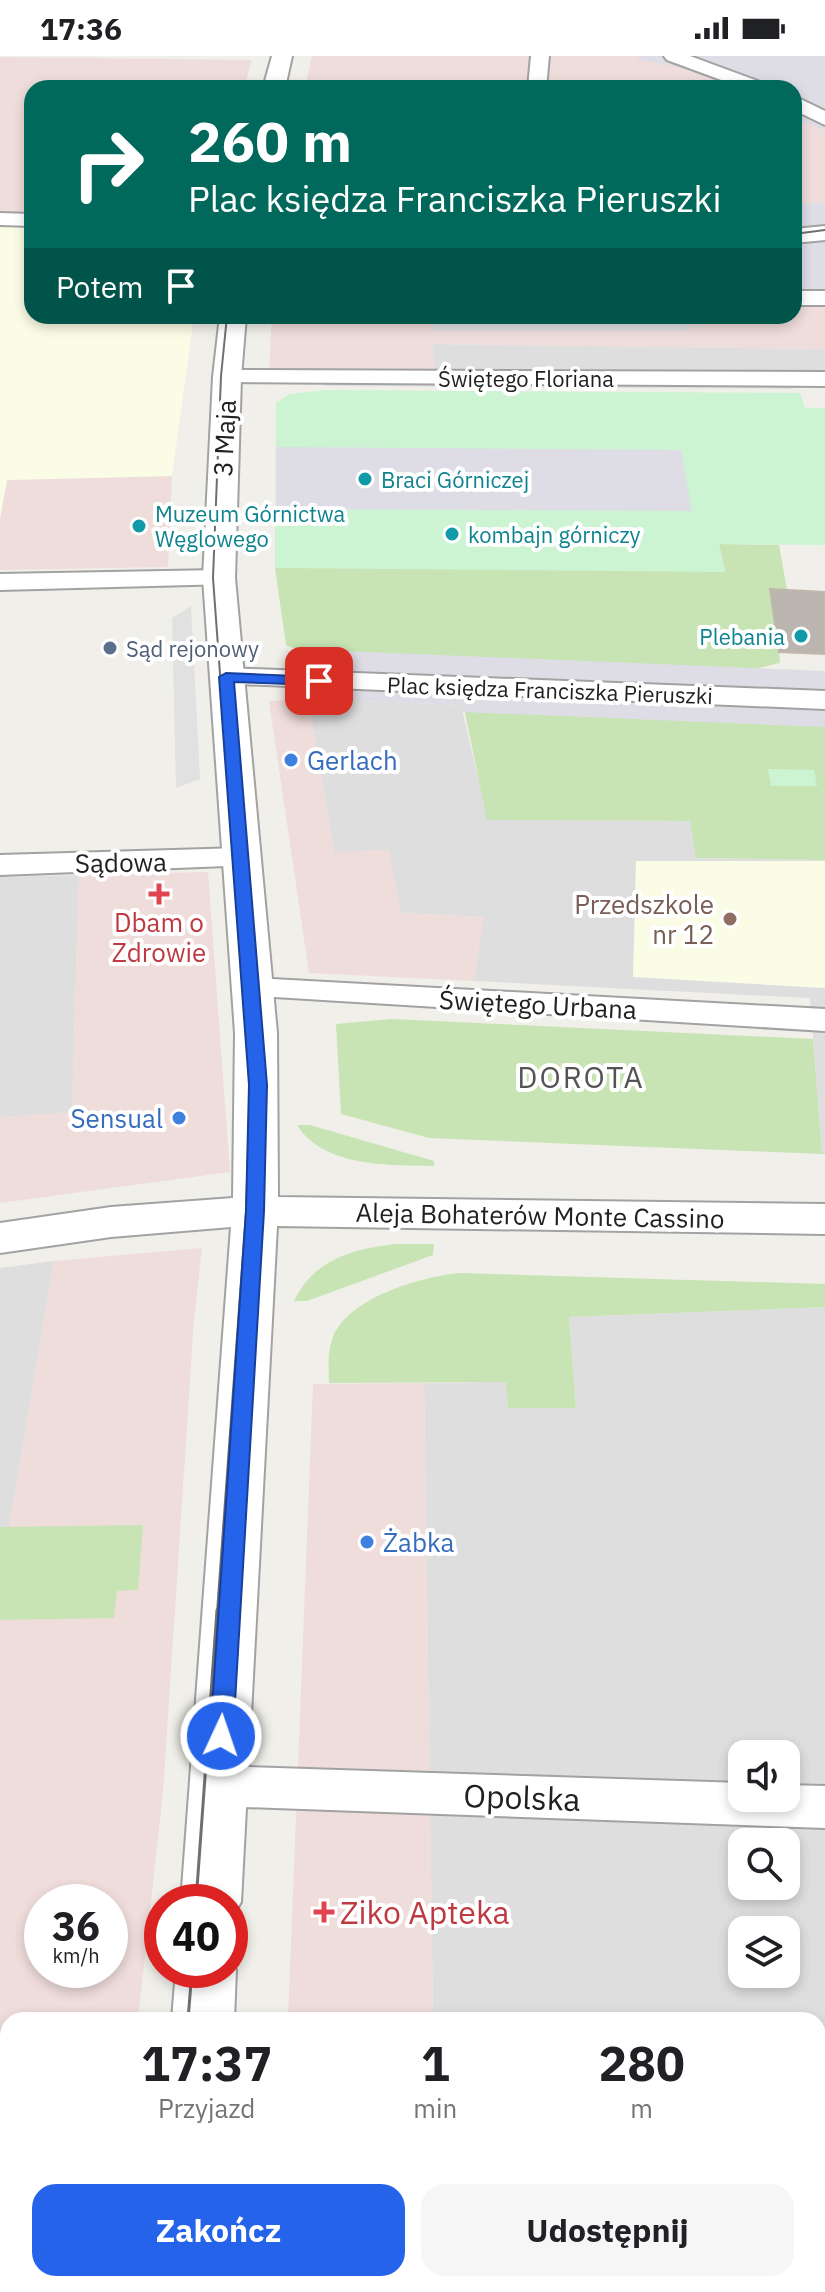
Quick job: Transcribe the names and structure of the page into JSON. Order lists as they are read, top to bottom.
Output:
{
  "streets": {
    "street": [
      "Świętego Floriana",
      "3 Maja",
      "Plac księdza Franciszka Pieruszki",
      "Sądowa",
      "Świętego Urbana",
      "Aleja Bohaterów Monte Cassino",
      "Opolska"
    ]
  },
  "crossings": [
    ["Świętego Floriana", "3 Maja"],
    ["3 Maja", "Plac księdza Franciszka Pieruszki"],
    ["3 Maja", "Sądowa"],
    ["3 Maja", "Świętego Urbana"],
    ["3 Maja", "Aleja Bohaterów Monte Cassino"],
    ["3 Maja", "Opolska"]
  ],
  "districts": ["DOROTA"],
  "places": {
    "other": [
      "Braci Górniczej",
      "Muzeum Górnictwa Węglowego",
      "kombajn górniczy",
      "Plebania",
      "Sąd rejonowy",
      "Gerlach",
      "Przedszkole nr 12",
      "Sensual",
      "Żabka"
    ],
    "health": ["Dbam o Zdrowie", "Ziko Apteka"]
  },
  "page": {
    "status": "17:36",
    "turn": ["260 m", "Plac księdza Franciszka Pieruszki"],
    "then": "Potem",
    "speed": "36 km/h",
    "limit": "40",
    "eta": [
      "17:37",
      "Przyjazd",
      "1",
      "min",
      "280",
      "m"
    ],
    "buttons": ["Zakończ", "Udostępnij"]
  }
}
